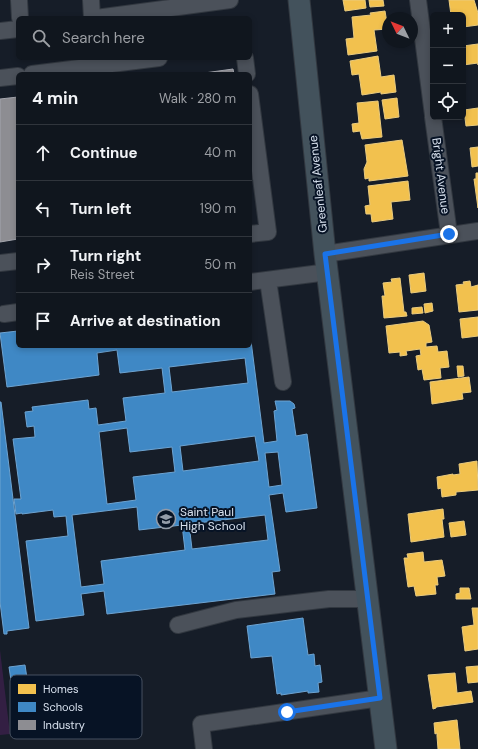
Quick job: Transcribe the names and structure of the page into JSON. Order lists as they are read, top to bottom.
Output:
{
  "streets": {
    "main road": ["Greenleaf Avenue"],
    "street": ["Bright Avenue"]
  },
  "places": {
    "school or university": ["Saint Paul High School"]
  },
  "legend": ["Homes", "Schools", "Industry"],
  "north": "top left",
  "page": {
    "map_buttons": ["+", "−"],
    "search": "Search here",
    "heading": ["4 min", "Walk · 280 m"],
    "list": [
      ["Continue", "40 m"],
      ["Turn left", "190 m"],
      ["Turn right", "Reis Street", "50 m"],
      "Arrive at destination"
    ]
  }
}
